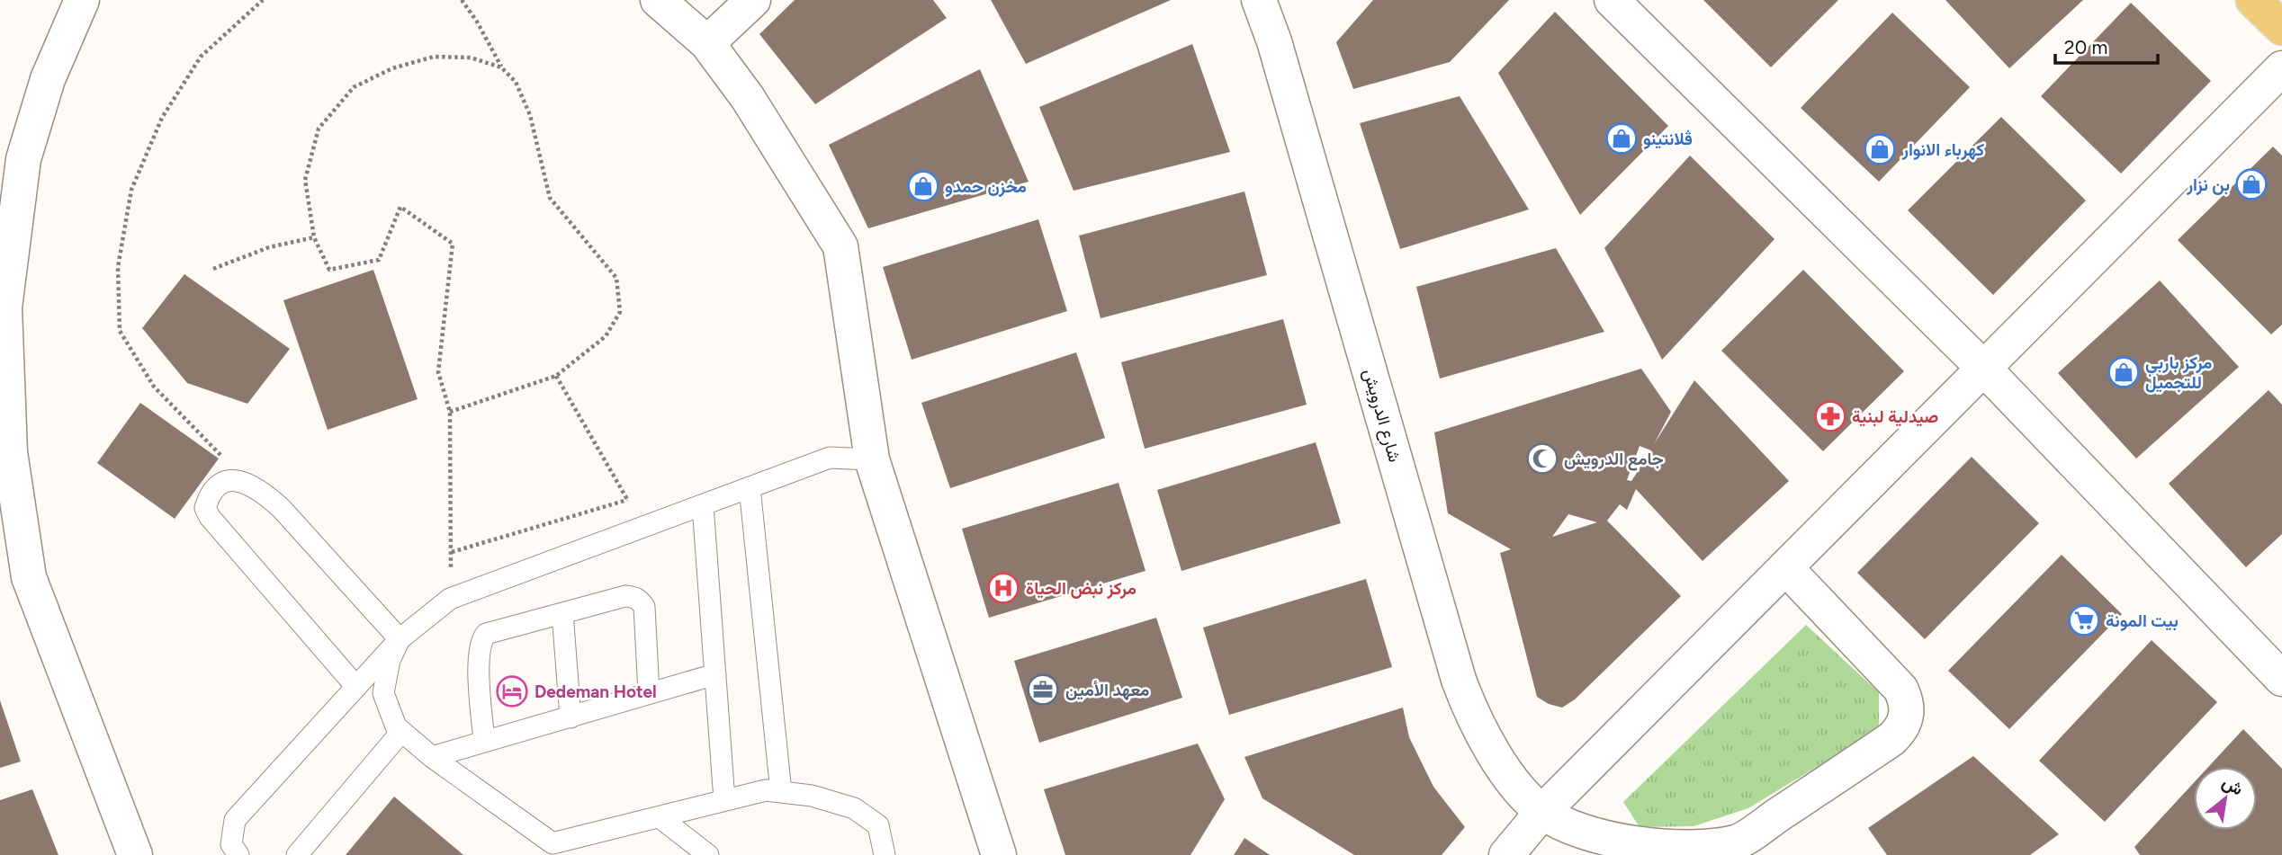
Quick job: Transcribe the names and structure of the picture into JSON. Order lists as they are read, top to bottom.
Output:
{
  "streets": {
    "street": ["شارع الدرويش"]
  },
  "places": {
    "shop": [
      "ڤلانتينو",
      "كهرباء الانوار",
      "بن نزار",
      "مخزن حمدو",
      "مركز باربي للتجميل"
    ],
    "pharmacy": ["صيدلية لبنية"],
    "mosque": ["جامع الدرويش"],
    "hospital": ["مركز نبض الحياة"],
    "supermarket": ["بيت المونة"],
    "office": ["معهد الأمين"],
    "hotel": ["Dedeman Hotel"]
  },
  "scale_bar": "20 m",
  "north": "top right"
}
